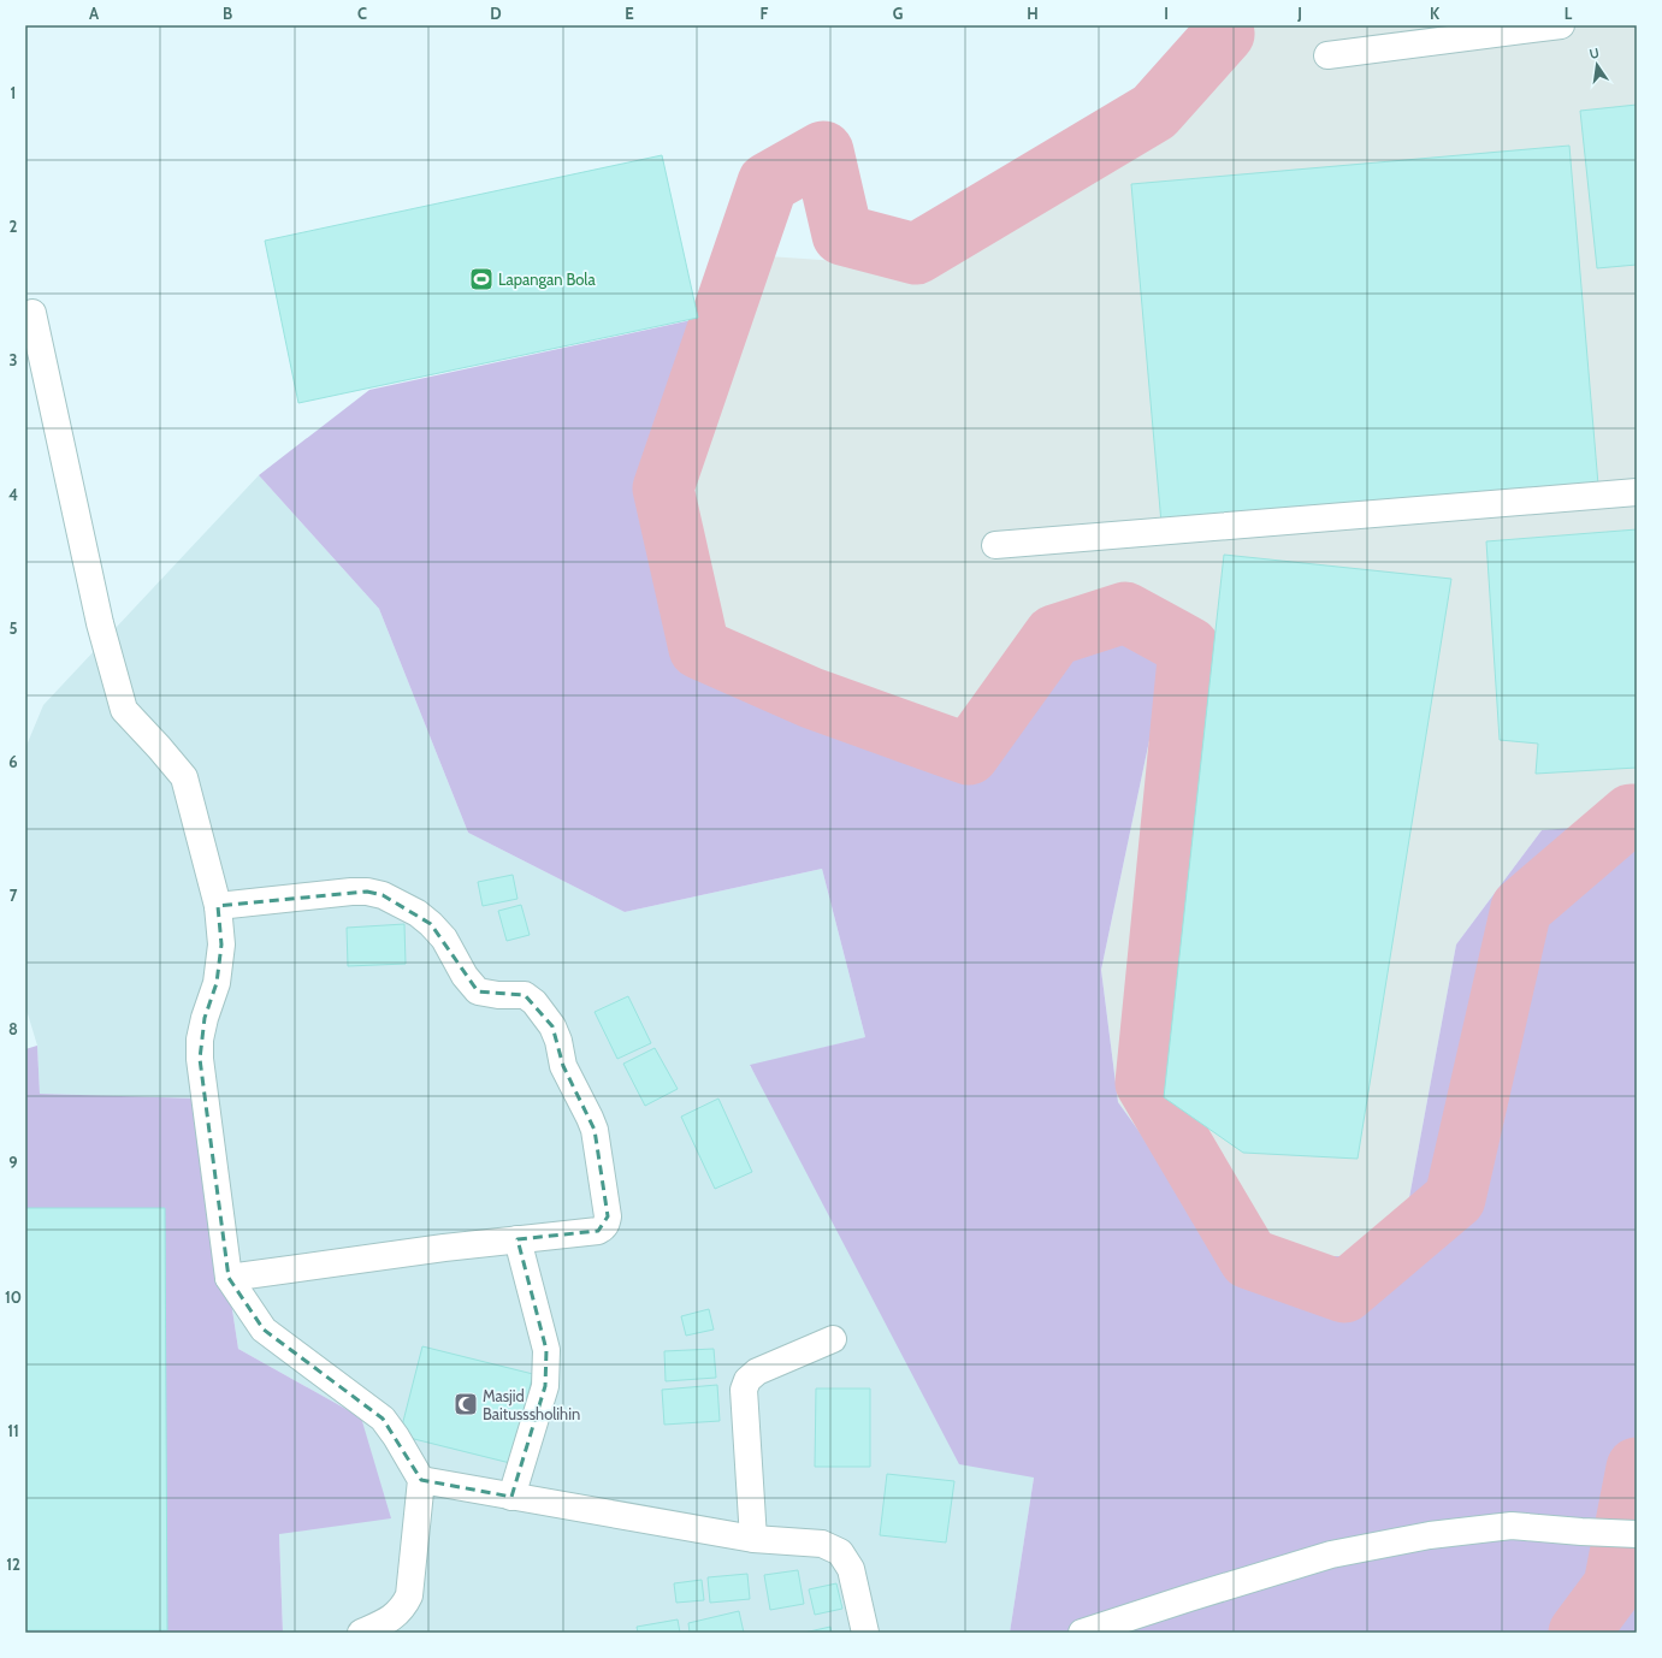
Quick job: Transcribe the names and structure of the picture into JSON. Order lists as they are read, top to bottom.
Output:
{
  "places": {
    "sports": ["Lapangan Bola"],
    "mosque": ["Masjid Baitusssholihin"]
  },
  "north": "top",
  "grid": {
    "columns": [
      "A",
      "B",
      "C",
      "D",
      "E",
      "F",
      "G",
      "H",
      "I",
      "J",
      "K",
      "L"
    ],
    "rows": [
      "1",
      "2",
      "3",
      "4",
      "5",
      "6",
      "7",
      "8",
      "9",
      "10",
      "11",
      "12"
    ]
  }
}
